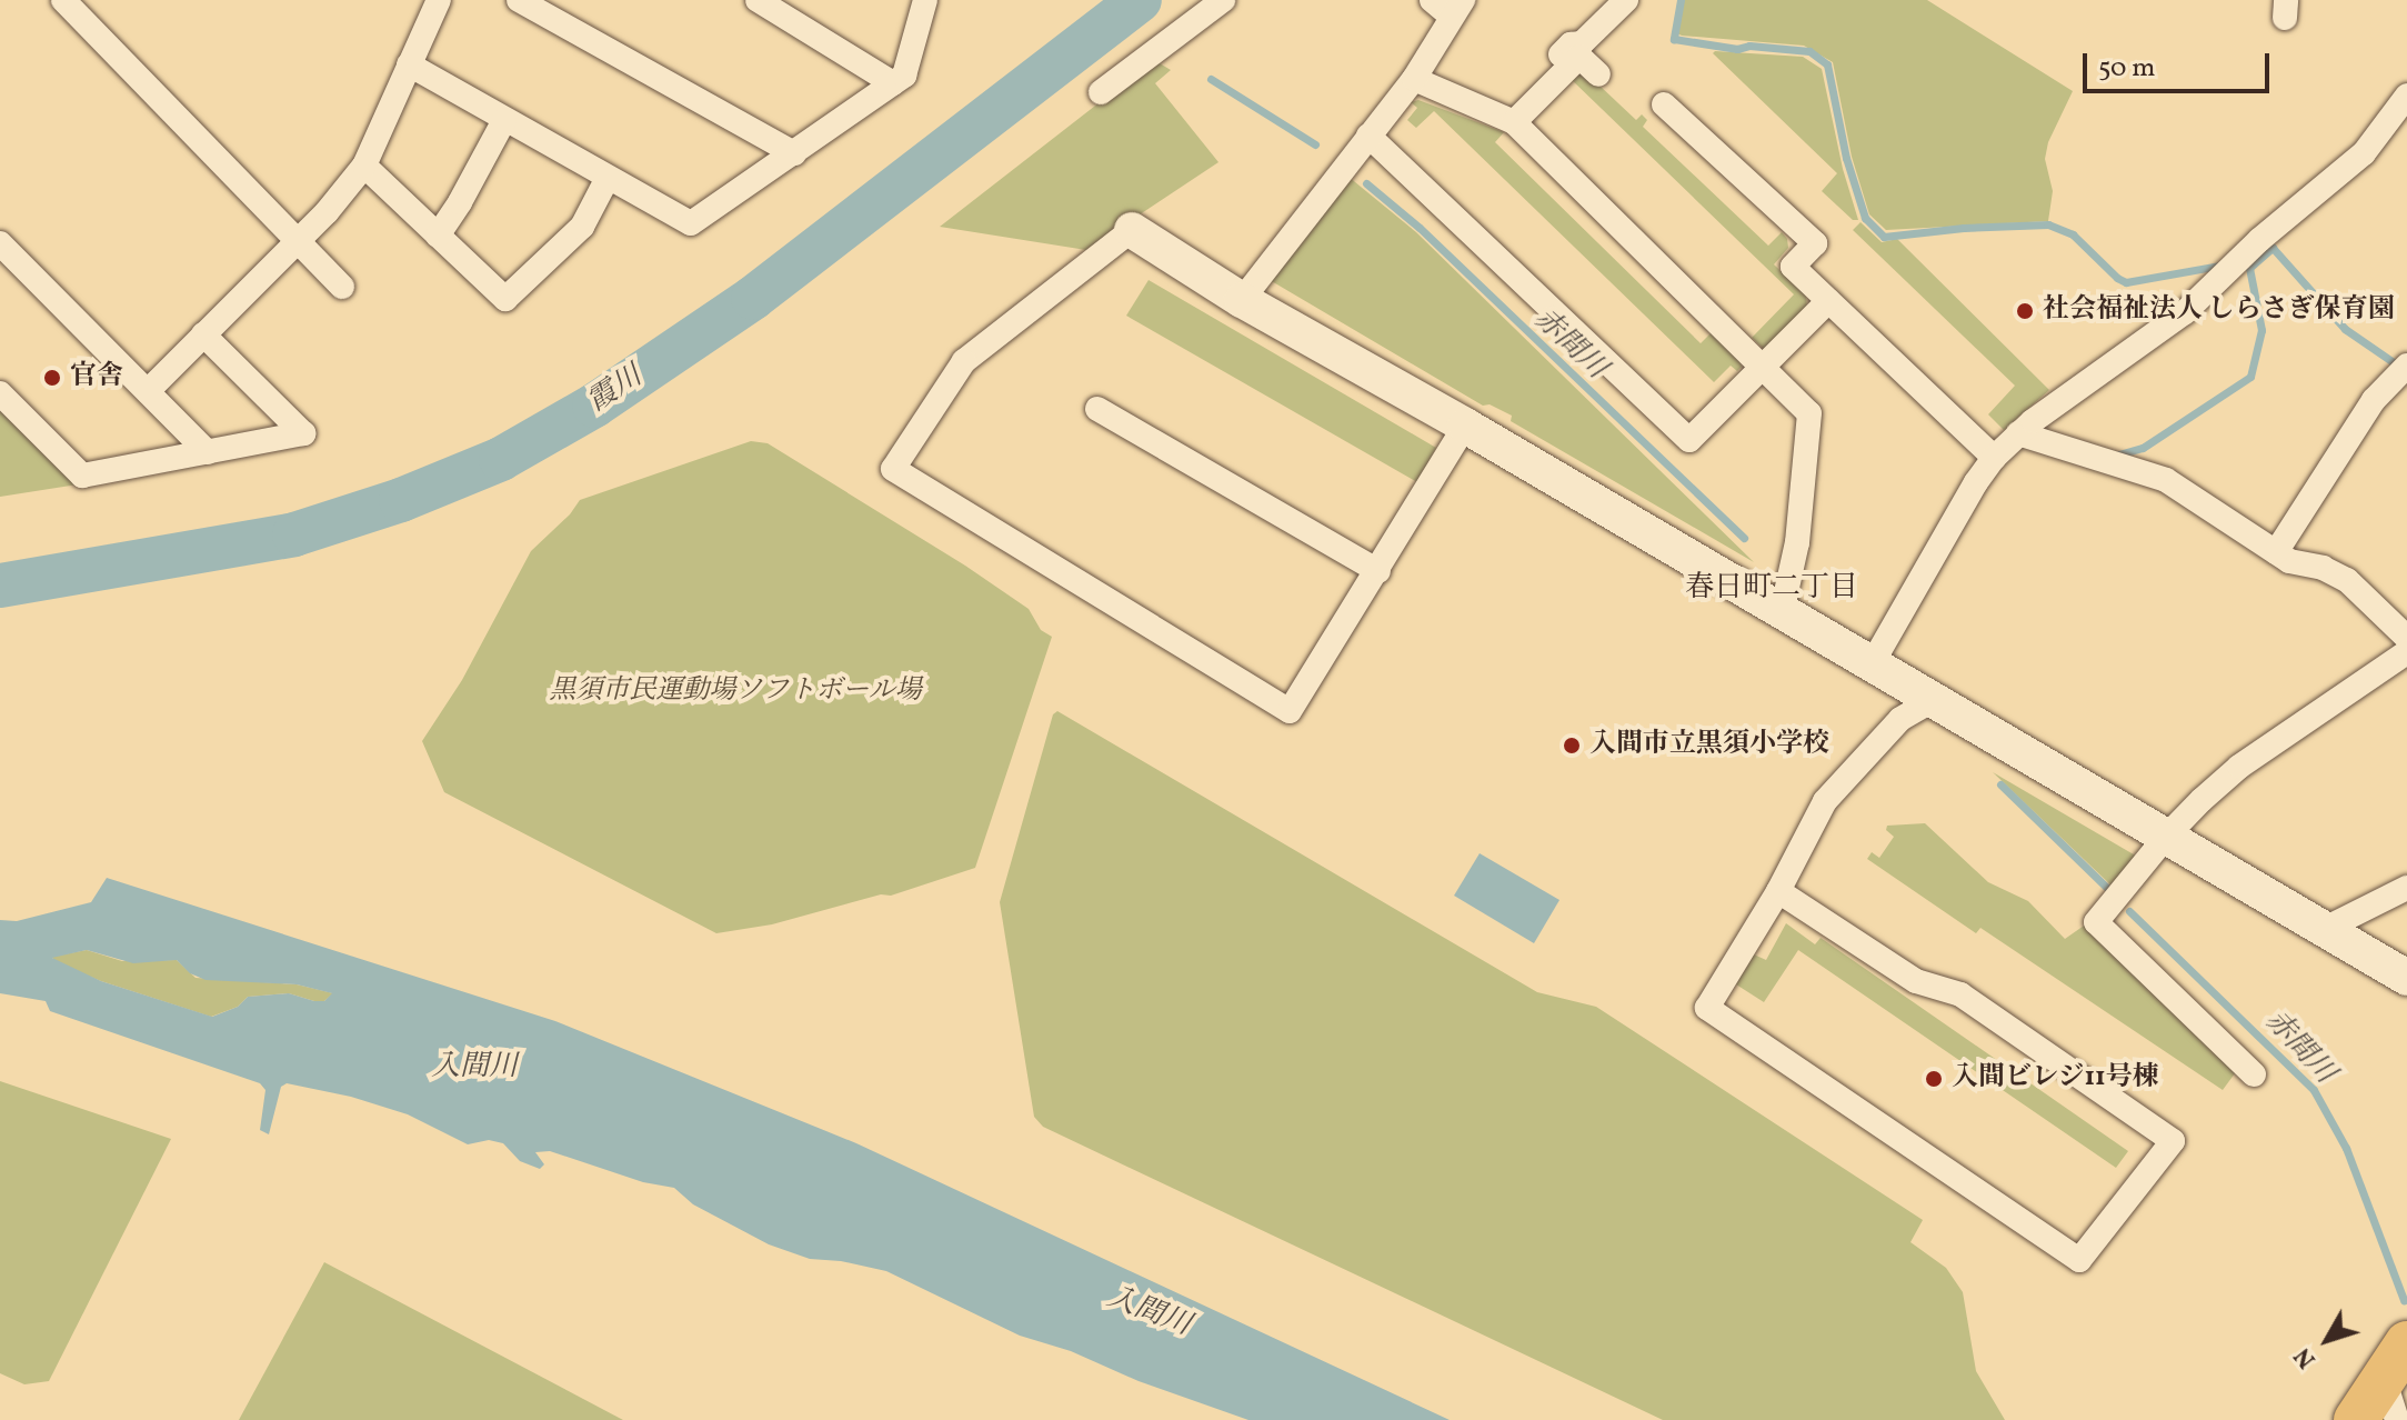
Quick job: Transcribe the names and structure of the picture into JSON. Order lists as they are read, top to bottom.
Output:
{
  "districts": ["春日町二丁目"],
  "water": ["赤間川", "霞川", "入間川"],
  "parks": ["黒須市民運動場ソフトボール場"],
  "places": [
    "社会福祉法人 しらさぎ保育園",
    "官舎",
    "入間市立黒須小学校",
    "入間ビレジ11号棟"
  ],
  "scale_bar": "50 m",
  "north": "bottom left"
}
